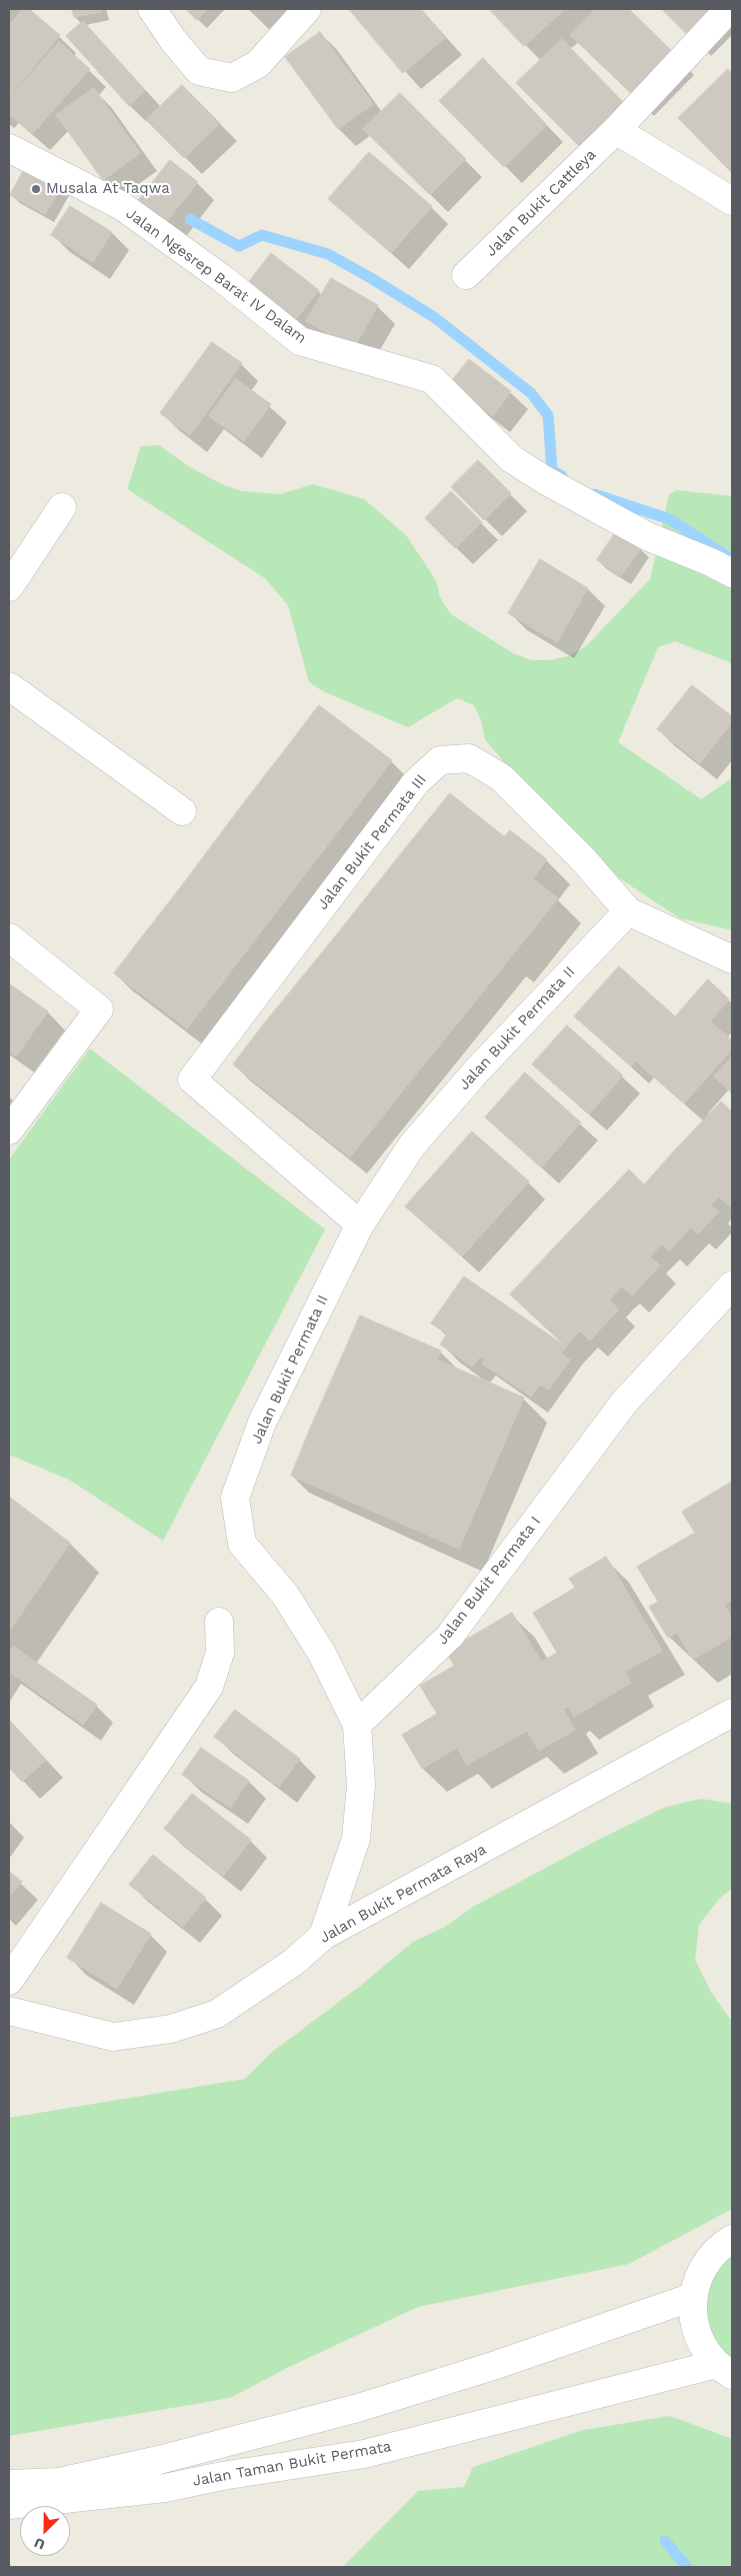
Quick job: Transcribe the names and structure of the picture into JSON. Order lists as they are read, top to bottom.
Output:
{
  "streets": {
    "street": [
      "Jalan Bukit Cattleya",
      "Jalan Ngesrep Barat IV Dalam",
      "Jalan Bukit Permata III",
      "Jalan Bukit Permata II",
      "Jalan Bukit Permata I",
      "Jalan Bukit Permata Raya",
      "Jalan Taman Bukit Permata"
    ]
  },
  "crossings": [
    ["Jalan Bukit Permata III", "Jalan Bukit Permata II"],
    ["Jalan Bukit Permata II", "Jalan Bukit Permata I"]
  ],
  "places": ["Musala At Taqwa"],
  "north": "bottom left"
}
